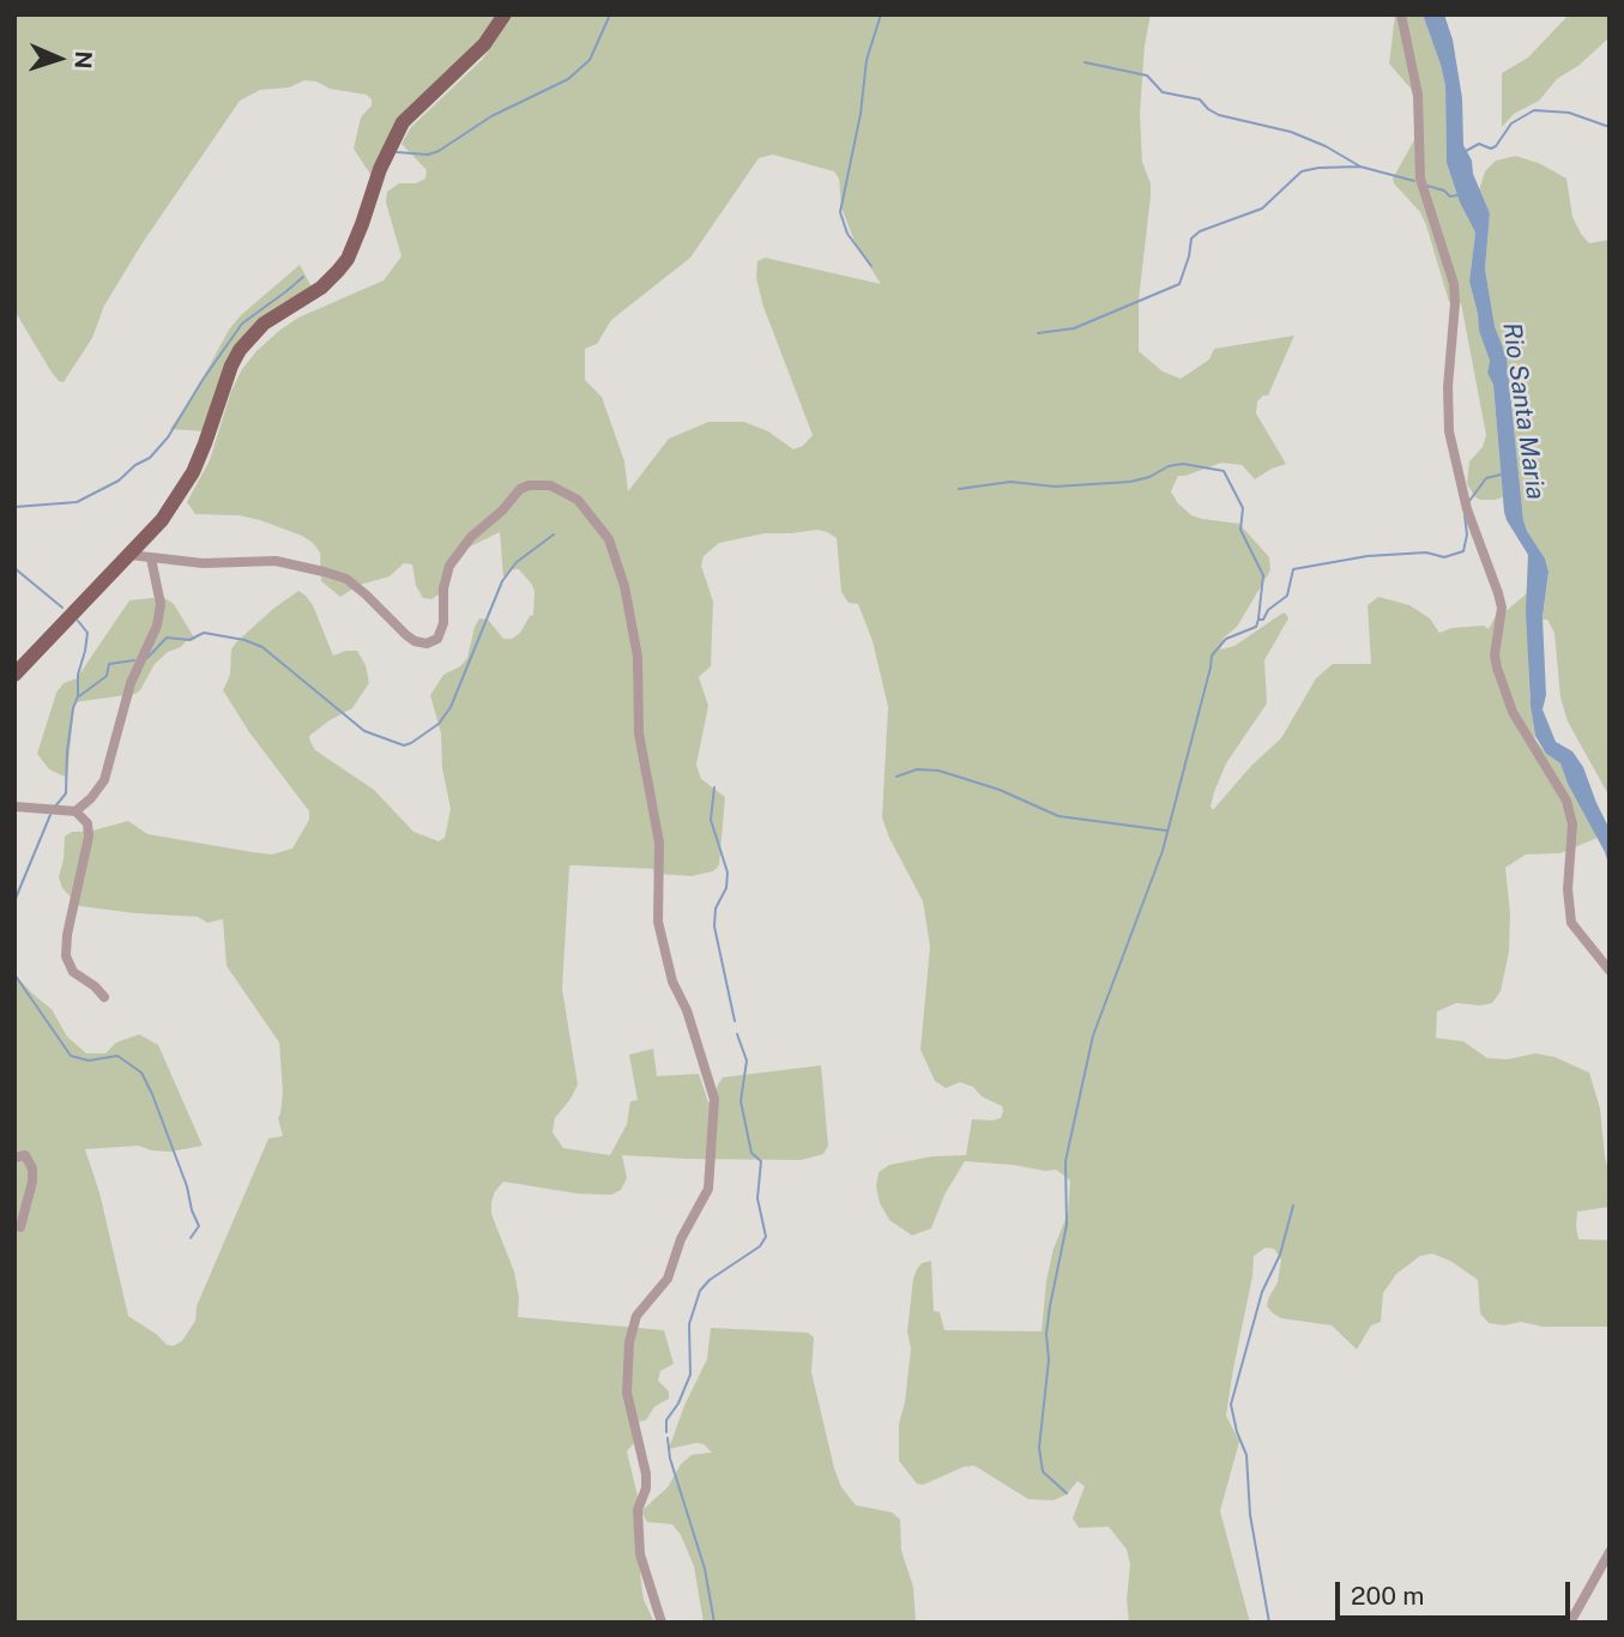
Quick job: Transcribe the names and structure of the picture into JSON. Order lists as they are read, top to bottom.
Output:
{
  "water": ["Rio Santa Maria"],
  "scale_bar": "200 m",
  "north": "right"
}
